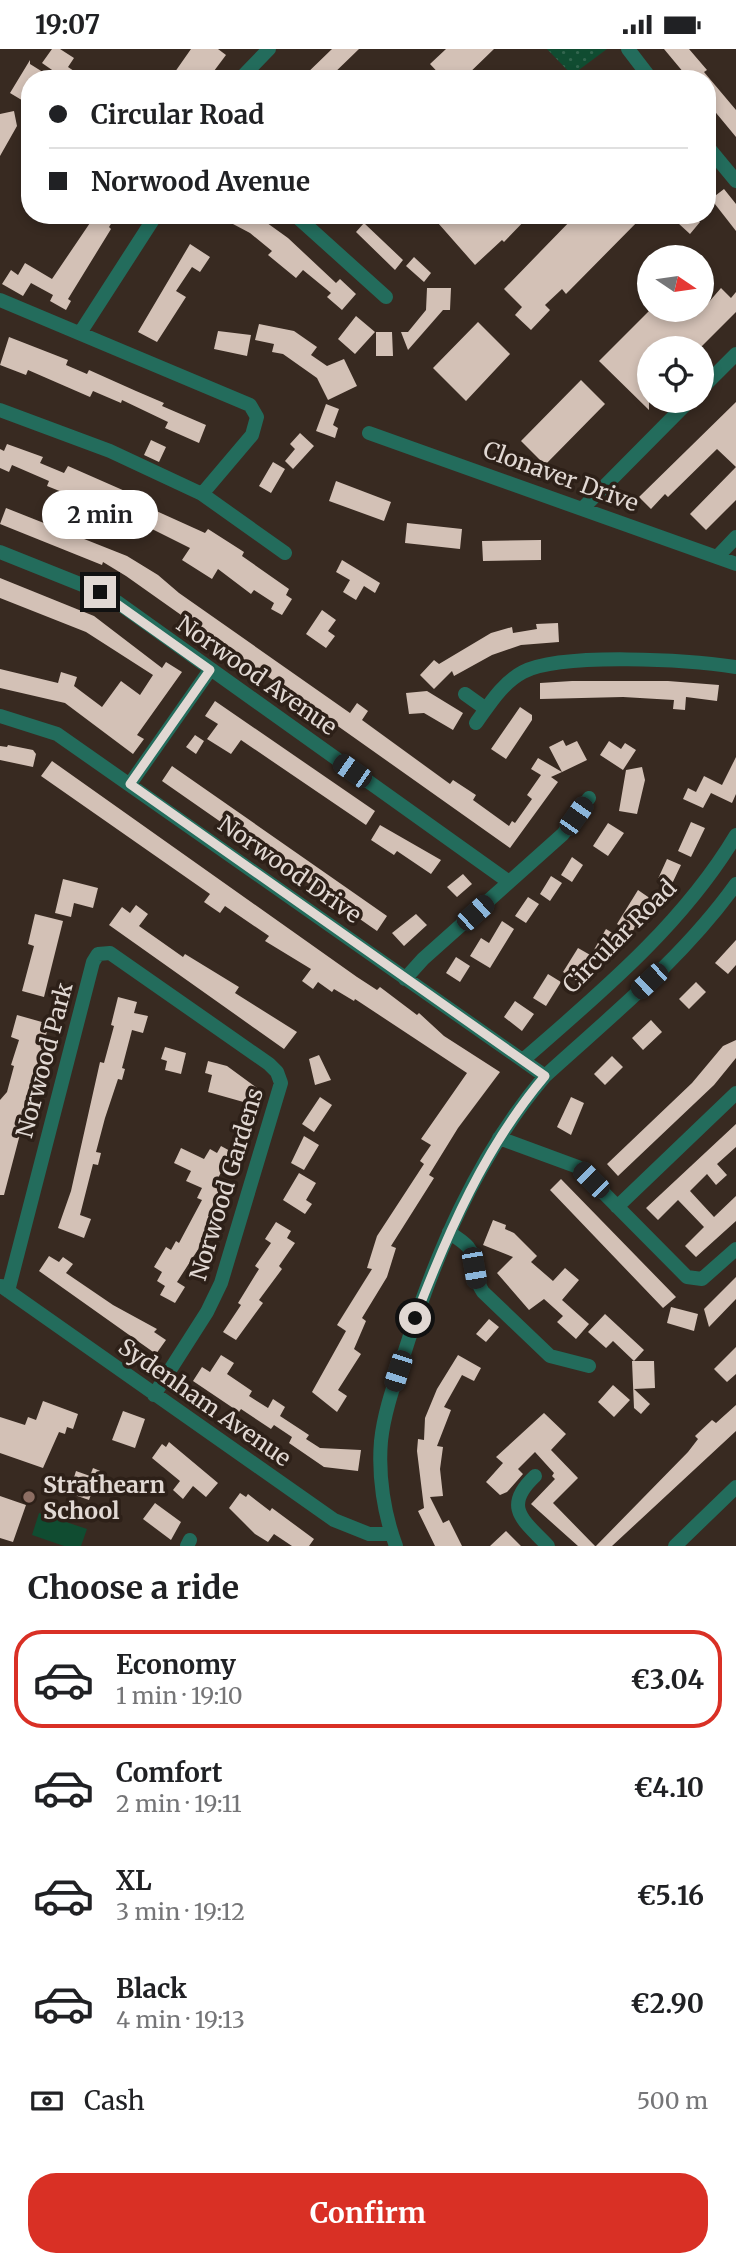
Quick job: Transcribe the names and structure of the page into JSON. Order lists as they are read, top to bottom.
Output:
{
  "streets": {
    "street": [
      "Clonaver Drive",
      "Norwood Avenue",
      "Norwood Drive",
      "Circular Road",
      "Norwood Park",
      "Norwood Gardens",
      "Sydenham Avenue"
    ]
  },
  "crossings": [
    ["Norwood Drive", "Circular Road"],
    ["Norwood Park", "Norwood Gardens"],
    ["Norwood Park", "Sydenham Avenue"],
    ["Norwood Gardens", "Sydenham Avenue"]
  ],
  "places": ["Strathearn School"],
  "north": "right",
  "page": {
    "status": "19:07",
    "banner": ["Circular Road", "Norwood Avenue"],
    "bubble": "2 min",
    "heading": "Choose a ride",
    "list": [
      {
        "name": "Economy",
        "note": "1 min · 19:10",
        "value": "€3.04"
      },
      {
        "name": "Comfort",
        "note": "2 min · 19:11",
        "value": "€4.10"
      },
      {
        "name": "XL",
        "note": "3 min · 19:12",
        "value": "€5.16"
      },
      {
        "name": "Black",
        "note": "4 min · 19:13",
        "value": "€2.90"
      }
    ],
    "pay": ["Cash", "500 m"],
    "buttons": "Confirm"
  }
}
